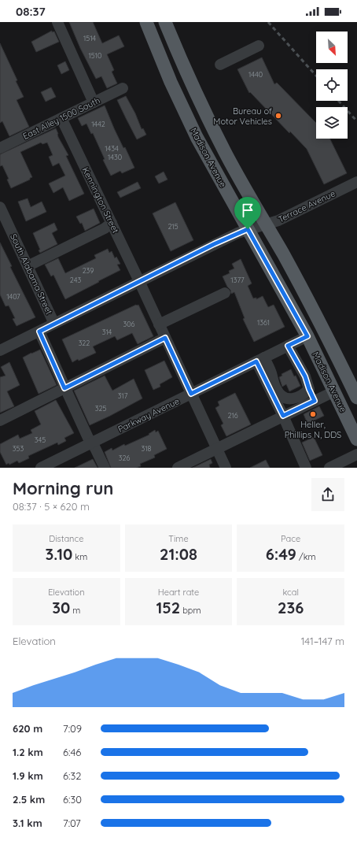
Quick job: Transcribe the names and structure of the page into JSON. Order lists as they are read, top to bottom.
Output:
{
  "streets": {
    "main road": ["Madison Avenue"],
    "street": [
      "East Alley 1500 South",
      "Kennington Street",
      "Terrace Avenue",
      "South Alabama Street",
      "Parkway Avenue"
    ]
  },
  "crossings": [
    ["East Alley 1500 South", "Kennington Street"],
    ["Madison Avenue", "Terrace Avenue"],
    ["Madison Avenue", "Parkway Avenue"],
    ["Kennington Street", "Terrace Avenue"],
    ["Terrace Avenue", "South Alabama Street"]
  ],
  "places": ["Bureau of Motor Vehicles", "Heller, Phillips N, DDS"],
  "house_numbers": [
    "1514",
    "1510",
    "1440",
    "1442",
    "1434",
    "1430",
    "215",
    "239",
    "243",
    "1377",
    "1407",
    "1361",
    "306",
    "314",
    "322",
    "317",
    "325",
    "216",
    "345",
    "353",
    "318",
    "326"
  ],
  "north": "bottom right",
  "page": {
    "status": "08:37",
    "heading": ["Morning run", "08:37 · 5 × 620 m"],
    "stats": [
      ["Distance", "3.10 km"],
      ["Time", "21:08"],
      ["Pace", "6:49 /km"],
      ["Elevation", "30 m"],
      ["Heart rate", "152 bpm"],
      ["kcal", "236"]
    ],
    "chart": ["Elevation", "141–147 m"],
    "list": [
      {
        "name": "620 m",
        "note": "7:09"
      },
      {
        "name": "1.2 km",
        "note": "6:46"
      },
      {
        "name": "1.9 km",
        "note": "6:32"
      },
      {
        "name": "2.5 km",
        "note": "6:30"
      },
      {
        "name": "3.1 km",
        "note": "7:07"
      }
    ]
  }
}
